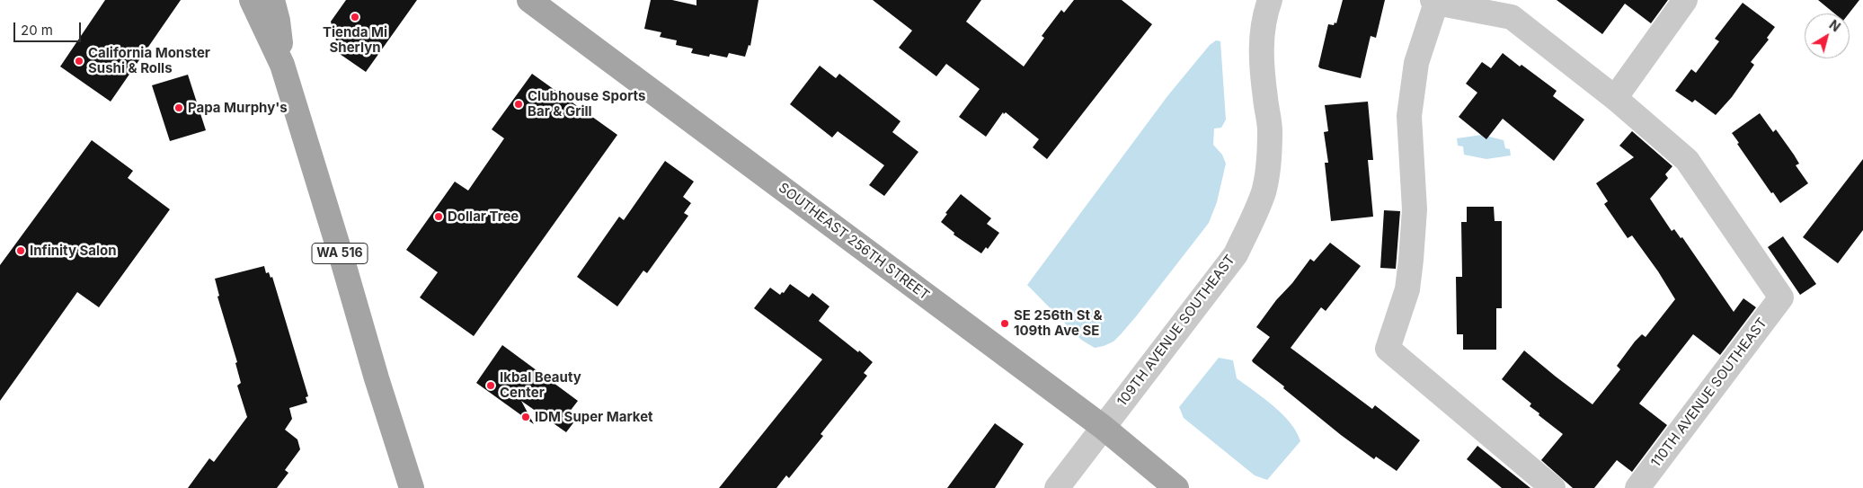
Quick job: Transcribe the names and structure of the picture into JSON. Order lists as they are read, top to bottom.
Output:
{
  "streets": {
    "main road": ["SOUTHEAST 256TH STREET", "WA 516"],
    "street": ["109TH AVENUE SOUTHEAST", "110TH AVENUE SOUTHEAST"]
  },
  "crossings": [
    ["SOUTHEAST 256TH STREET", "109TH AVENUE SOUTHEAST"]
  ],
  "places": [
    "Tienda Mi Sherlyn",
    "California Monster Sushi & Rolls",
    "Clubhouse Sports Bar & Grill",
    "Papa Murphy's",
    "Dollar Tree",
    "Infinity Salon",
    "SE 256th St & 109th Ave SE",
    "Ikbal Beauty Center",
    "IDM Super Market"
  ],
  "scale_bar": "20 m",
  "north": "top right"
}
